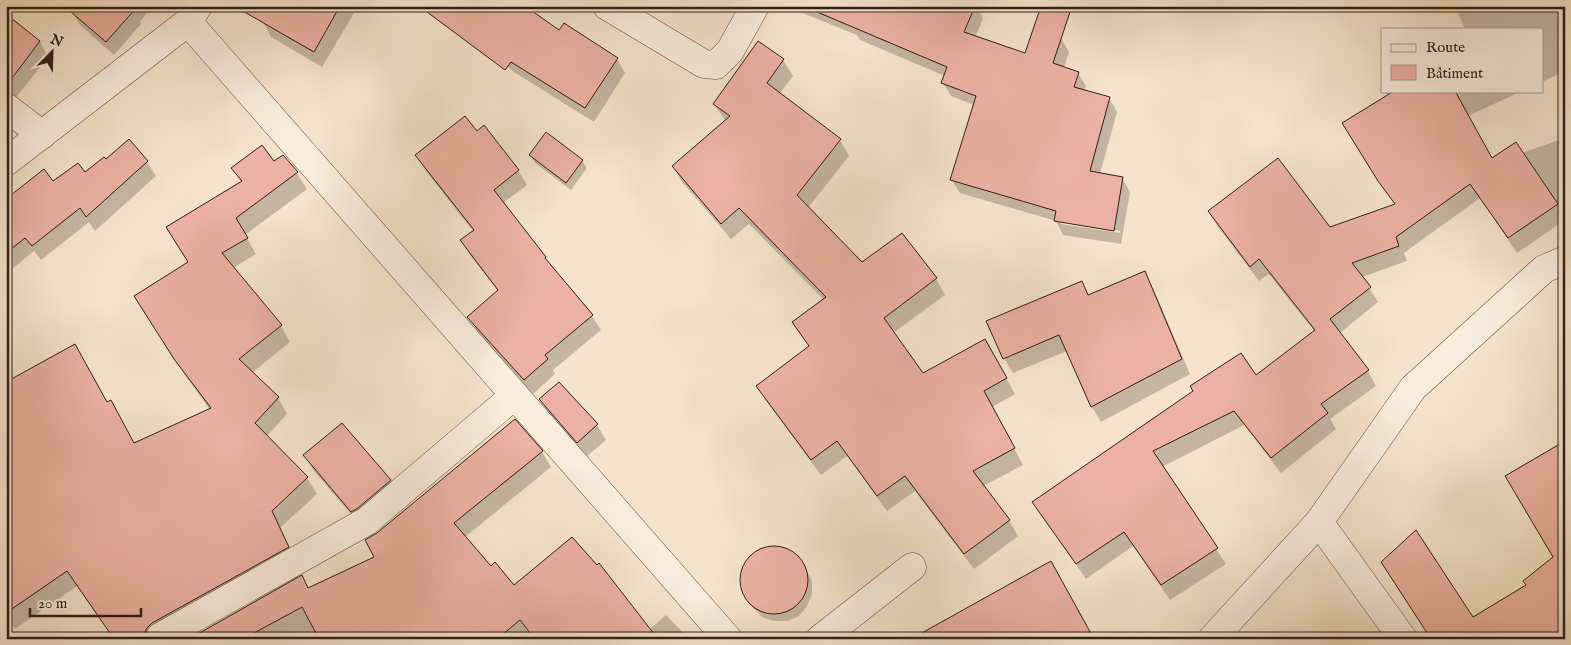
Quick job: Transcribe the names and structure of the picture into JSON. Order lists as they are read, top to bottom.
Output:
{
  "legend": ["Route", "Bâtiment"],
  "scale_bar": "20 m",
  "north": "top right"
}
